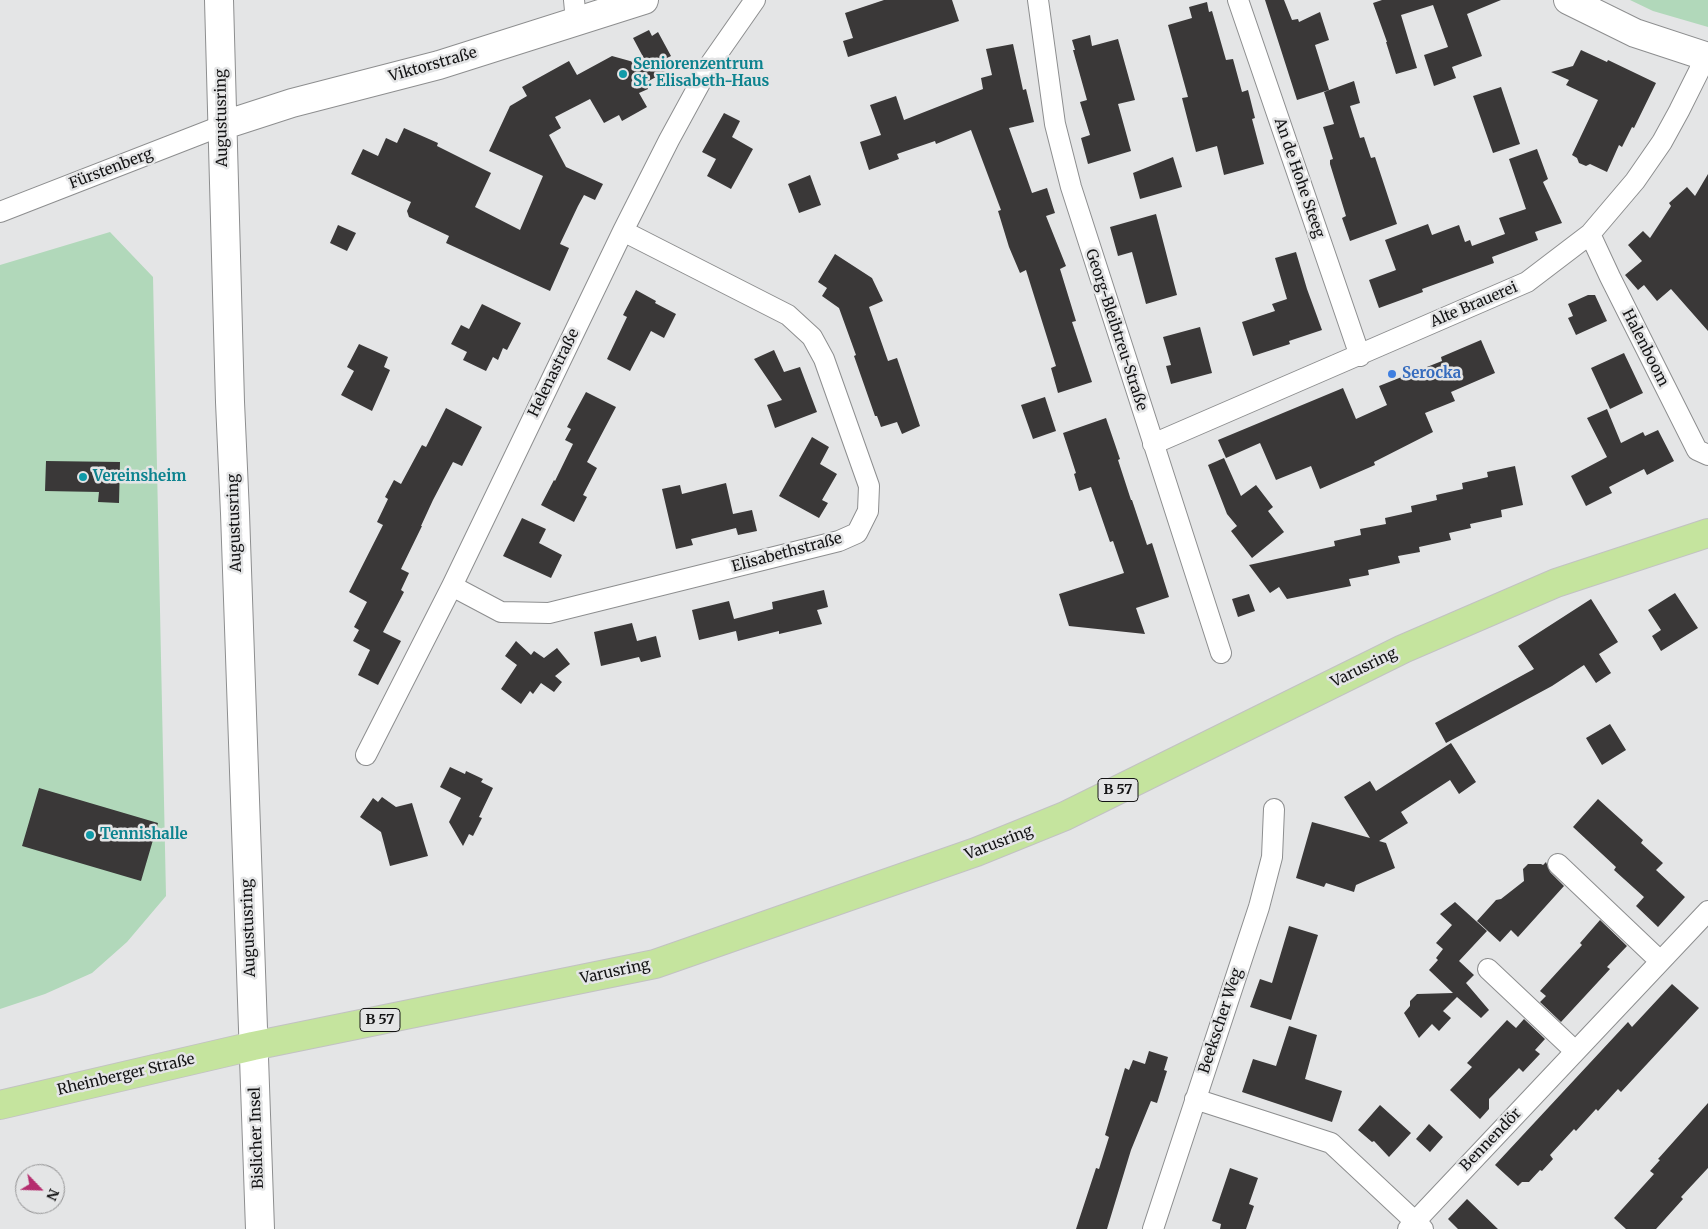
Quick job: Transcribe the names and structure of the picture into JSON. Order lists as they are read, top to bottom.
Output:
{
  "streets": {
    "main road": [
      "Viktorstraße",
      "Augustusring",
      "Varusring",
      "B 57",
      "Rheinberger Straße",
      "Bislicher Insel"
    ],
    "street": [
      "Fürstenberg",
      "An de Hohe Steeg",
      "Alte Brauerei",
      "Georg-Bleibtreu-Straße",
      "Halenboom",
      "Helenastraße",
      "Elisabethstraße",
      "Beekscher Weg",
      "Bennendör"
    ]
  },
  "crossings": [
    ["Viktorstraße", "Augustusring"],
    ["Viktorstraße", "Fürstenberg"],
    ["Augustusring", "Fürstenberg"],
    ["Augustusring", "Varusring"],
    ["Augustusring", "Rheinberger Straße"],
    ["Augustusring", "Bislicher Insel"],
    ["An de Hohe Steeg", "Alte Brauerei"],
    ["Alte Brauerei", "Georg-Bleibtreu-Straße"],
    ["Alte Brauerei", "Halenboom"],
    ["Helenastraße", "Elisabethstraße"],
    ["Varusring", "Rheinberger Straße"],
    ["Varusring", "Bislicher Insel"],
    ["Rheinberger Straße", "Bislicher Insel"]
  ],
  "places": [
    "Seniorenzentrum St. Elisabeth-Haus",
    "Serocka",
    "Vereinsheim",
    "Tennishalle"
  ],
  "north": "bottom right"
}
